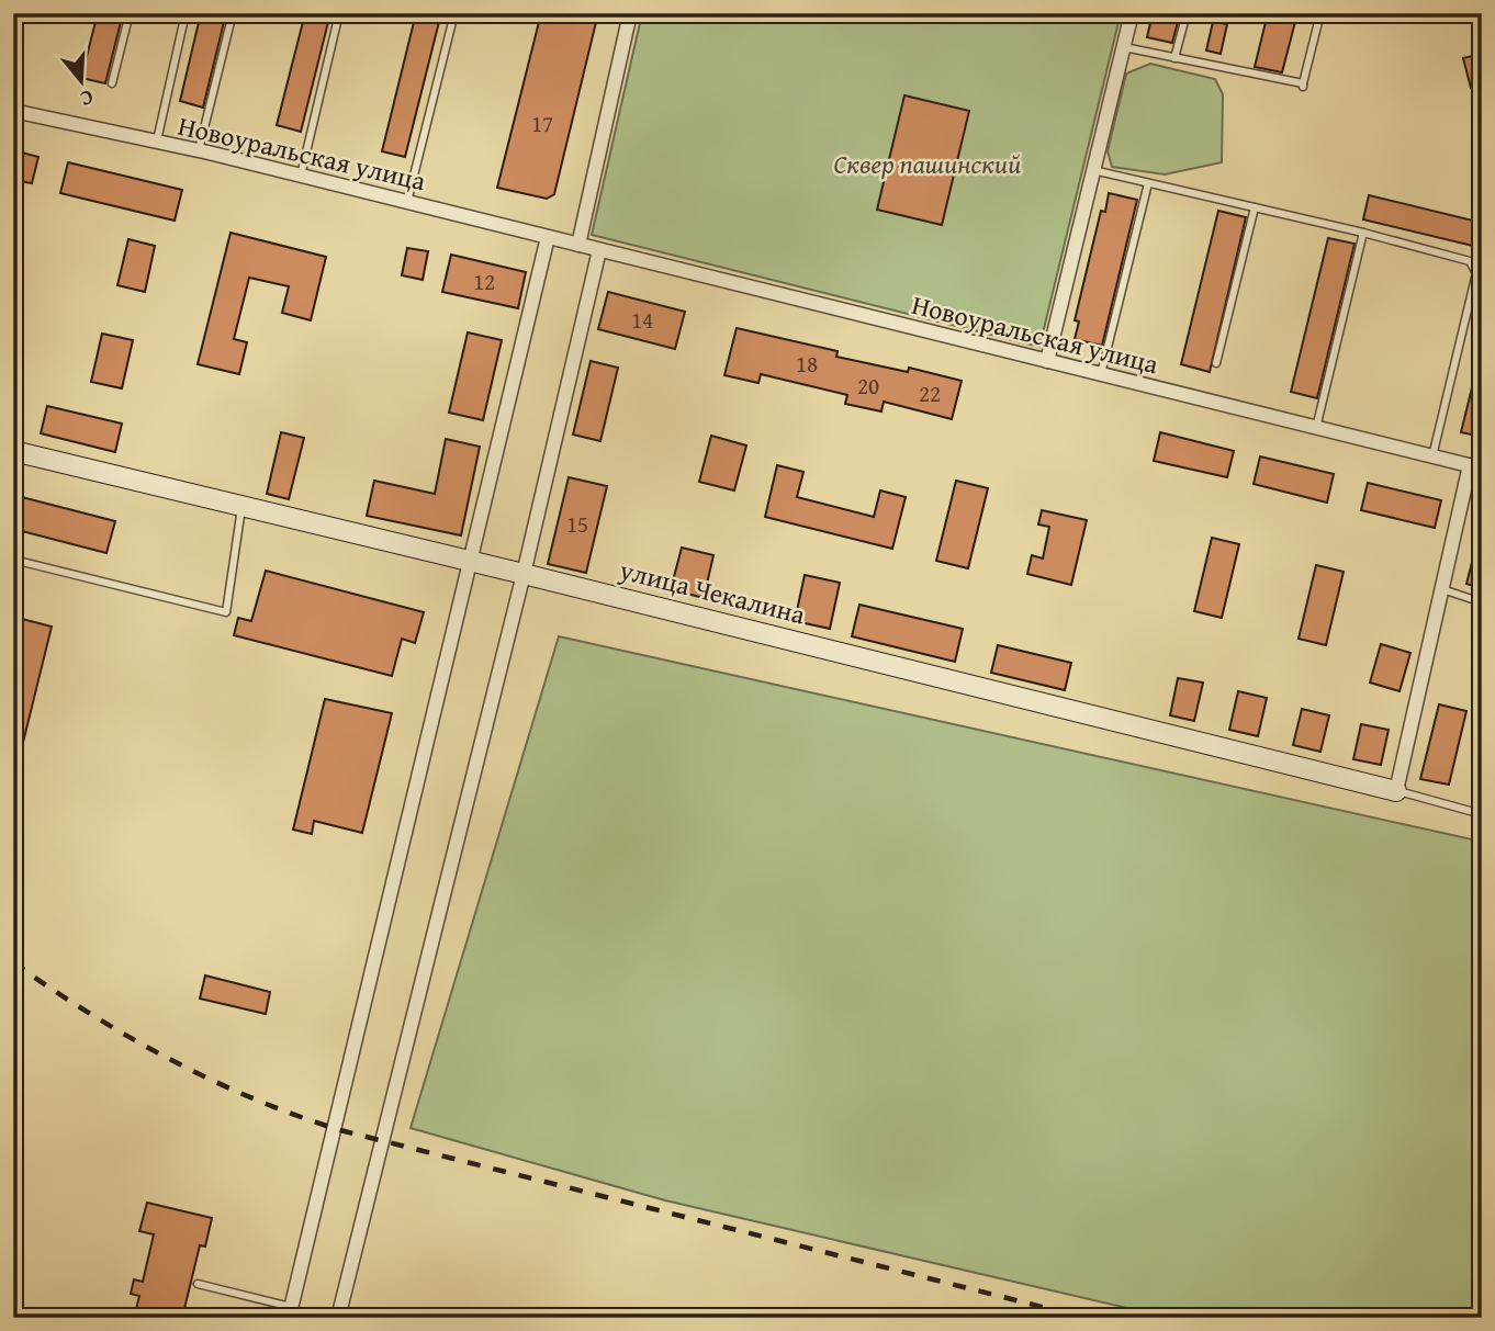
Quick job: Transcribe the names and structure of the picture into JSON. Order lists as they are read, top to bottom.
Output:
{
  "streets": {
    "main road": ["улица Чекалина"],
    "street": ["Новоуральская улица"]
  },
  "parks": ["Сквер пашинский"],
  "house_numbers": [
    "17",
    "12",
    "14",
    "18",
    "20",
    "22",
    "15"
  ],
  "north": "bottom"
}
